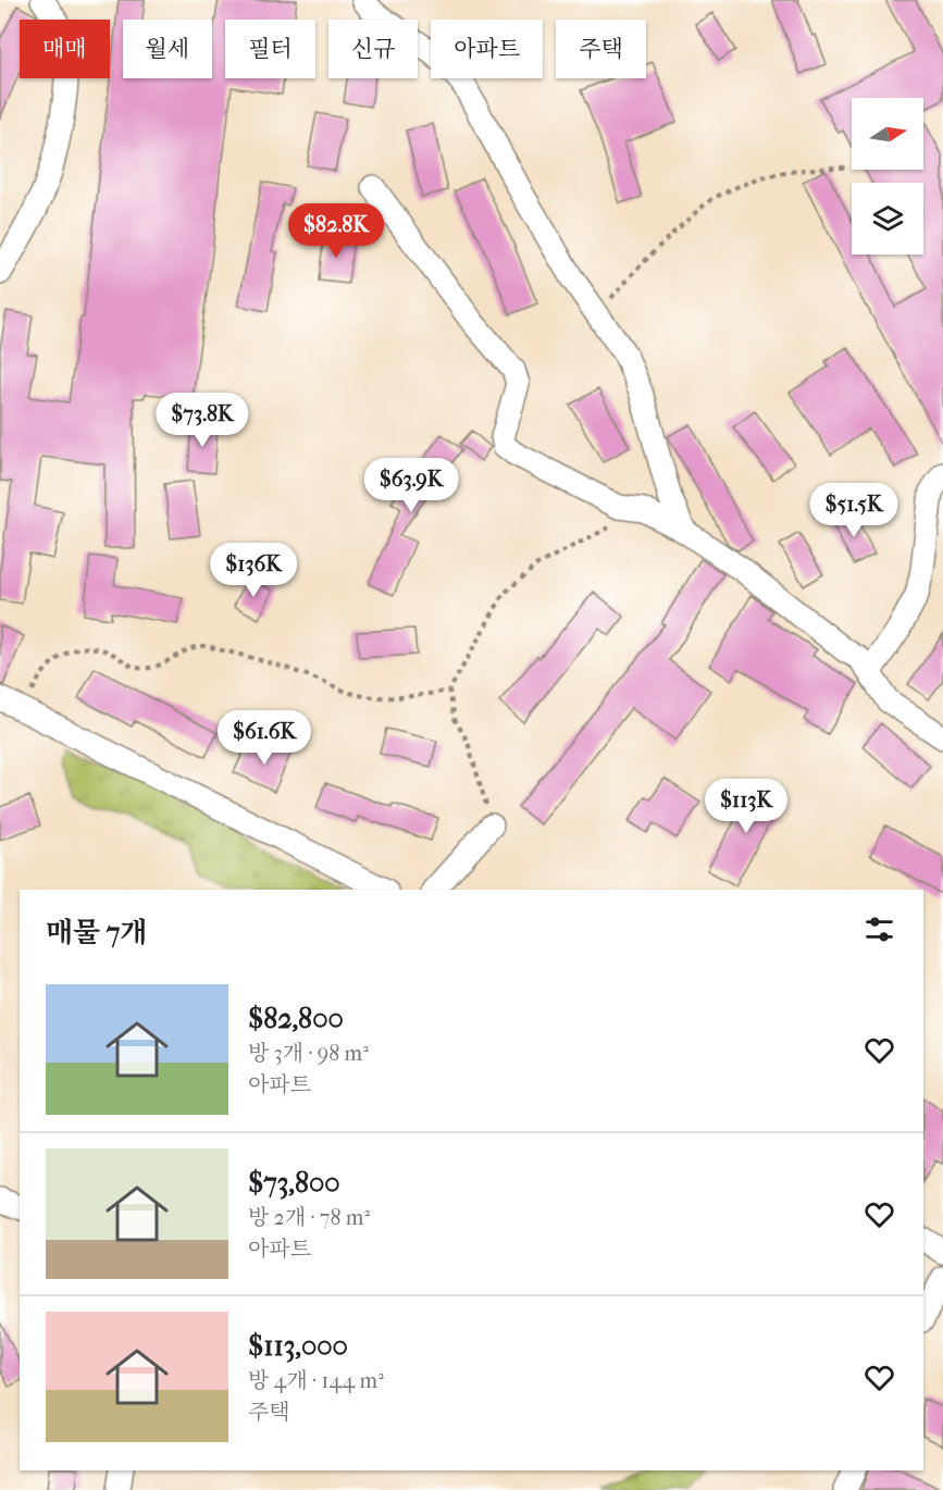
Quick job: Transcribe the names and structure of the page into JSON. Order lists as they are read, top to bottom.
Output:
{
  "north": "right",
  "page": {
    "chip": [
      "매매",
      "월세",
      "필터",
      "신규",
      "아파트",
      "주택"
    ],
    "price": [
      "$82.8K",
      "$73.8K",
      "$63.9K",
      "$51.5K",
      "$136K",
      "$61.6K",
      "$113K"
    ],
    "heading": "매물 7개",
    "list": [
      {
        "name": "$82,800",
        "note": "방 3개 · 98 m² · 아파트"
      },
      {
        "name": "$73,800",
        "note": "방 2개 · 78 m² · 아파트"
      },
      {
        "name": "$113,000",
        "note": "방 4개 · 144 m² · 주택"
      }
    ]
  }
}
